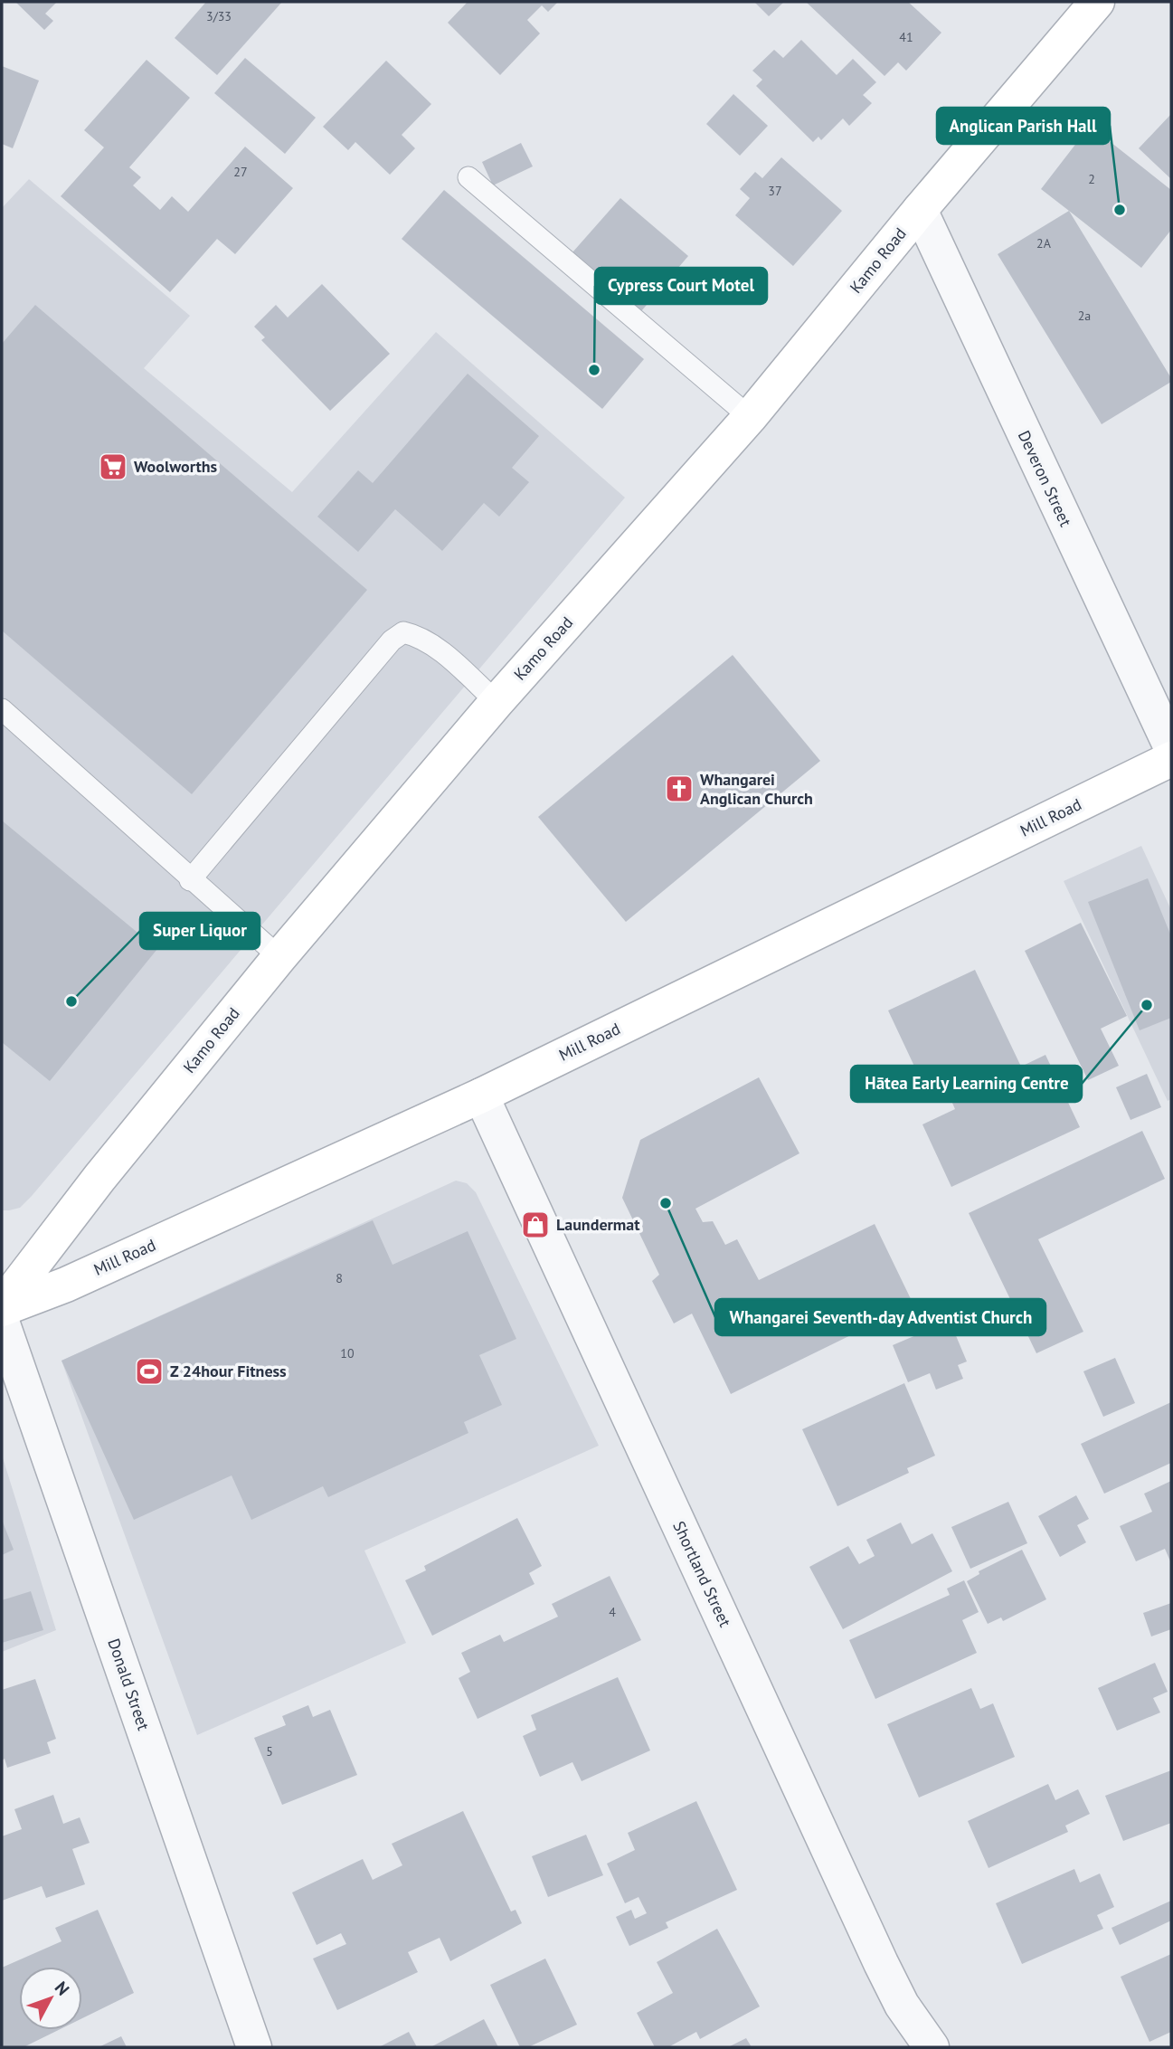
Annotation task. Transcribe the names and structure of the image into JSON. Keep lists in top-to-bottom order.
{
  "streets": {
    "main road": ["Kamo Road", "Mill Road"],
    "street": ["Deveron Street", "Shortland Street", "Donald Street"]
  },
  "crossings": [
    ["Kamo Road", "Deveron Street"],
    ["Kamo Road", "Mill Road"],
    ["Mill Road", "Shortland Street"]
  ],
  "places": {
    "other": [
      "Anglican Parish Hall",
      "Cypress Court Motel",
      "Super Liquor",
      "Hātea Early Learning Centre",
      "Whangarei Seventh-day Adventist Church"
    ],
    "supermarket": ["Woolworths"],
    "church": ["Whangarei Anglican Church"],
    "shop": ["Laundermat"],
    "sports": ["Z 24hour Fitness"]
  },
  "house_numbers": [
    "3/33",
    "41",
    "27",
    "2",
    "37",
    "2A",
    "2a",
    "8",
    "10",
    "4",
    "5"
  ],
  "north": "top right"
}
